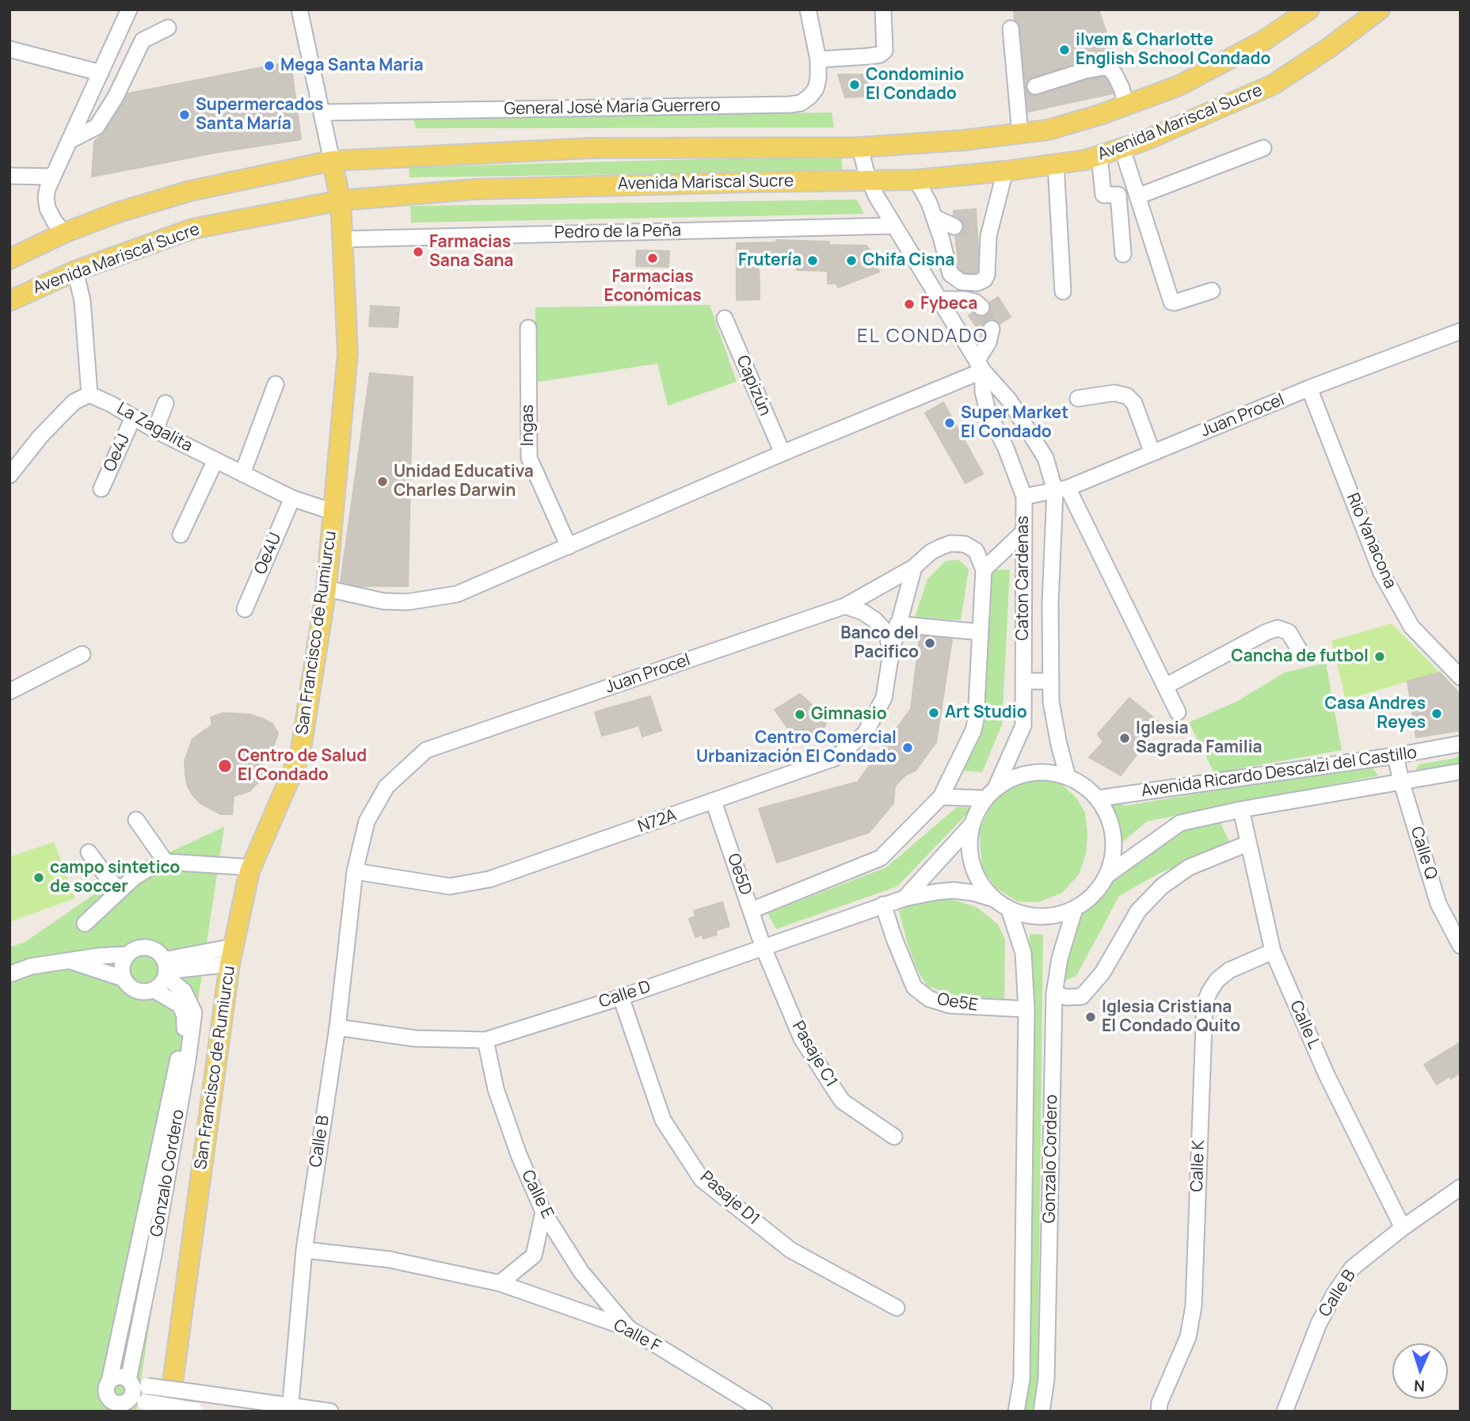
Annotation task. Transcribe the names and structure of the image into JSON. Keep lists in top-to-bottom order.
{
  "streets": {
    "main road": ["Avenida Mariscal Sucre", "San Francisco de Rumiurcu"],
    "street": [
      "General José María Guerrero",
      "Pedro de la Peña",
      "Capizún",
      "Juan Procel",
      "Ingas",
      "La Zagalita",
      "Oe4J",
      "Rio Yanacona",
      "Oe4U",
      "Caton Cardenas",
      "Avenida Ricardo Descalzi del Castillo",
      "N72A",
      "Calle Q",
      "Oe5D",
      "Calle D",
      "Oe5E",
      "Calle L",
      "Pasaje C1",
      "Calle B",
      "Gonzalo Cordero",
      "Calle K",
      "Calle E",
      "Pasaje D1",
      "Calle F"
    ]
  },
  "crossings": [
    ["General José María Guerrero", "San Francisco de Rumiurcu"],
    ["Avenida Mariscal Sucre", "Caton Cardenas"],
    ["Avenida Mariscal Sucre", "San Francisco de Rumiurcu"],
    ["Pedro de la Peña", "Caton Cardenas"],
    ["Pedro de la Peña", "San Francisco de Rumiurcu"],
    ["Juan Procel", "Rio Yanacona"],
    ["Juan Procel", "Caton Cardenas"],
    ["Juan Procel", "N72A"],
    ["Juan Procel", "Calle B"],
    ["La Zagalita", "Oe4J"],
    ["La Zagalita", "Oe4U"],
    ["La Zagalita", "San Francisco de Rumiurcu"],
    ["Caton Cardenas", "Avenida Ricardo Descalzi del Castillo"],
    ["Caton Cardenas", "Calle D"],
    ["Caton Cardenas", "Gonzalo Cordero"],
    ["Avenida Ricardo Descalzi del Castillo", "Calle Q"],
    ["Avenida Ricardo Descalzi del Castillo", "Calle D"],
    ["Avenida Ricardo Descalzi del Castillo", "Calle L"],
    ["Avenida Ricardo Descalzi del Castillo", "Gonzalo Cordero"],
    ["N72A", "Oe5D"],
    ["N72A", "Calle B"],
    ["Oe5D", "Calle D"],
    ["Oe5D", "Pasaje C1"],
    ["Calle D", "Oe5E"],
    ["Calle D", "Pasaje C1"],
    ["Calle D", "Calle B"],
    ["Calle D", "Gonzalo Cordero"],
    ["Calle D", "Calle E"],
    ["Calle D", "Pasaje D1"],
    ["Oe5E", "Gonzalo Cordero"],
    ["Calle L", "Calle B"],
    ["Calle L", "Calle K"],
    ["Calle B", "Calle F"],
    ["Calle E", "Calle F"]
  ],
  "districts": ["EL CONDADO"],
  "places": [
    "ilvem & Charlotte English School Condado",
    "Mega Santa Maria",
    "Condominio El Condado",
    "Supermercados Santa María",
    "Farmacias Sana Sana",
    "Farmacias Económicas",
    "Frutería",
    "Chifa Cisna",
    "Fybeca",
    "Super Market El Condado",
    "Unidad Educativa Charles Darwin",
    "Banco del Pacifico",
    "Cancha de futbol",
    "Art Studio",
    "Casa Andres Reyes",
    "Gimnasio",
    "Iglesia Sagrada Familia",
    "Centro Comercial Urbanización El Condado",
    "Centro de Salud El Condado",
    "campo sintetico de soccer",
    "Iglesia Cristiana El Condado Quito"
  ],
  "north": "bottom"
}
